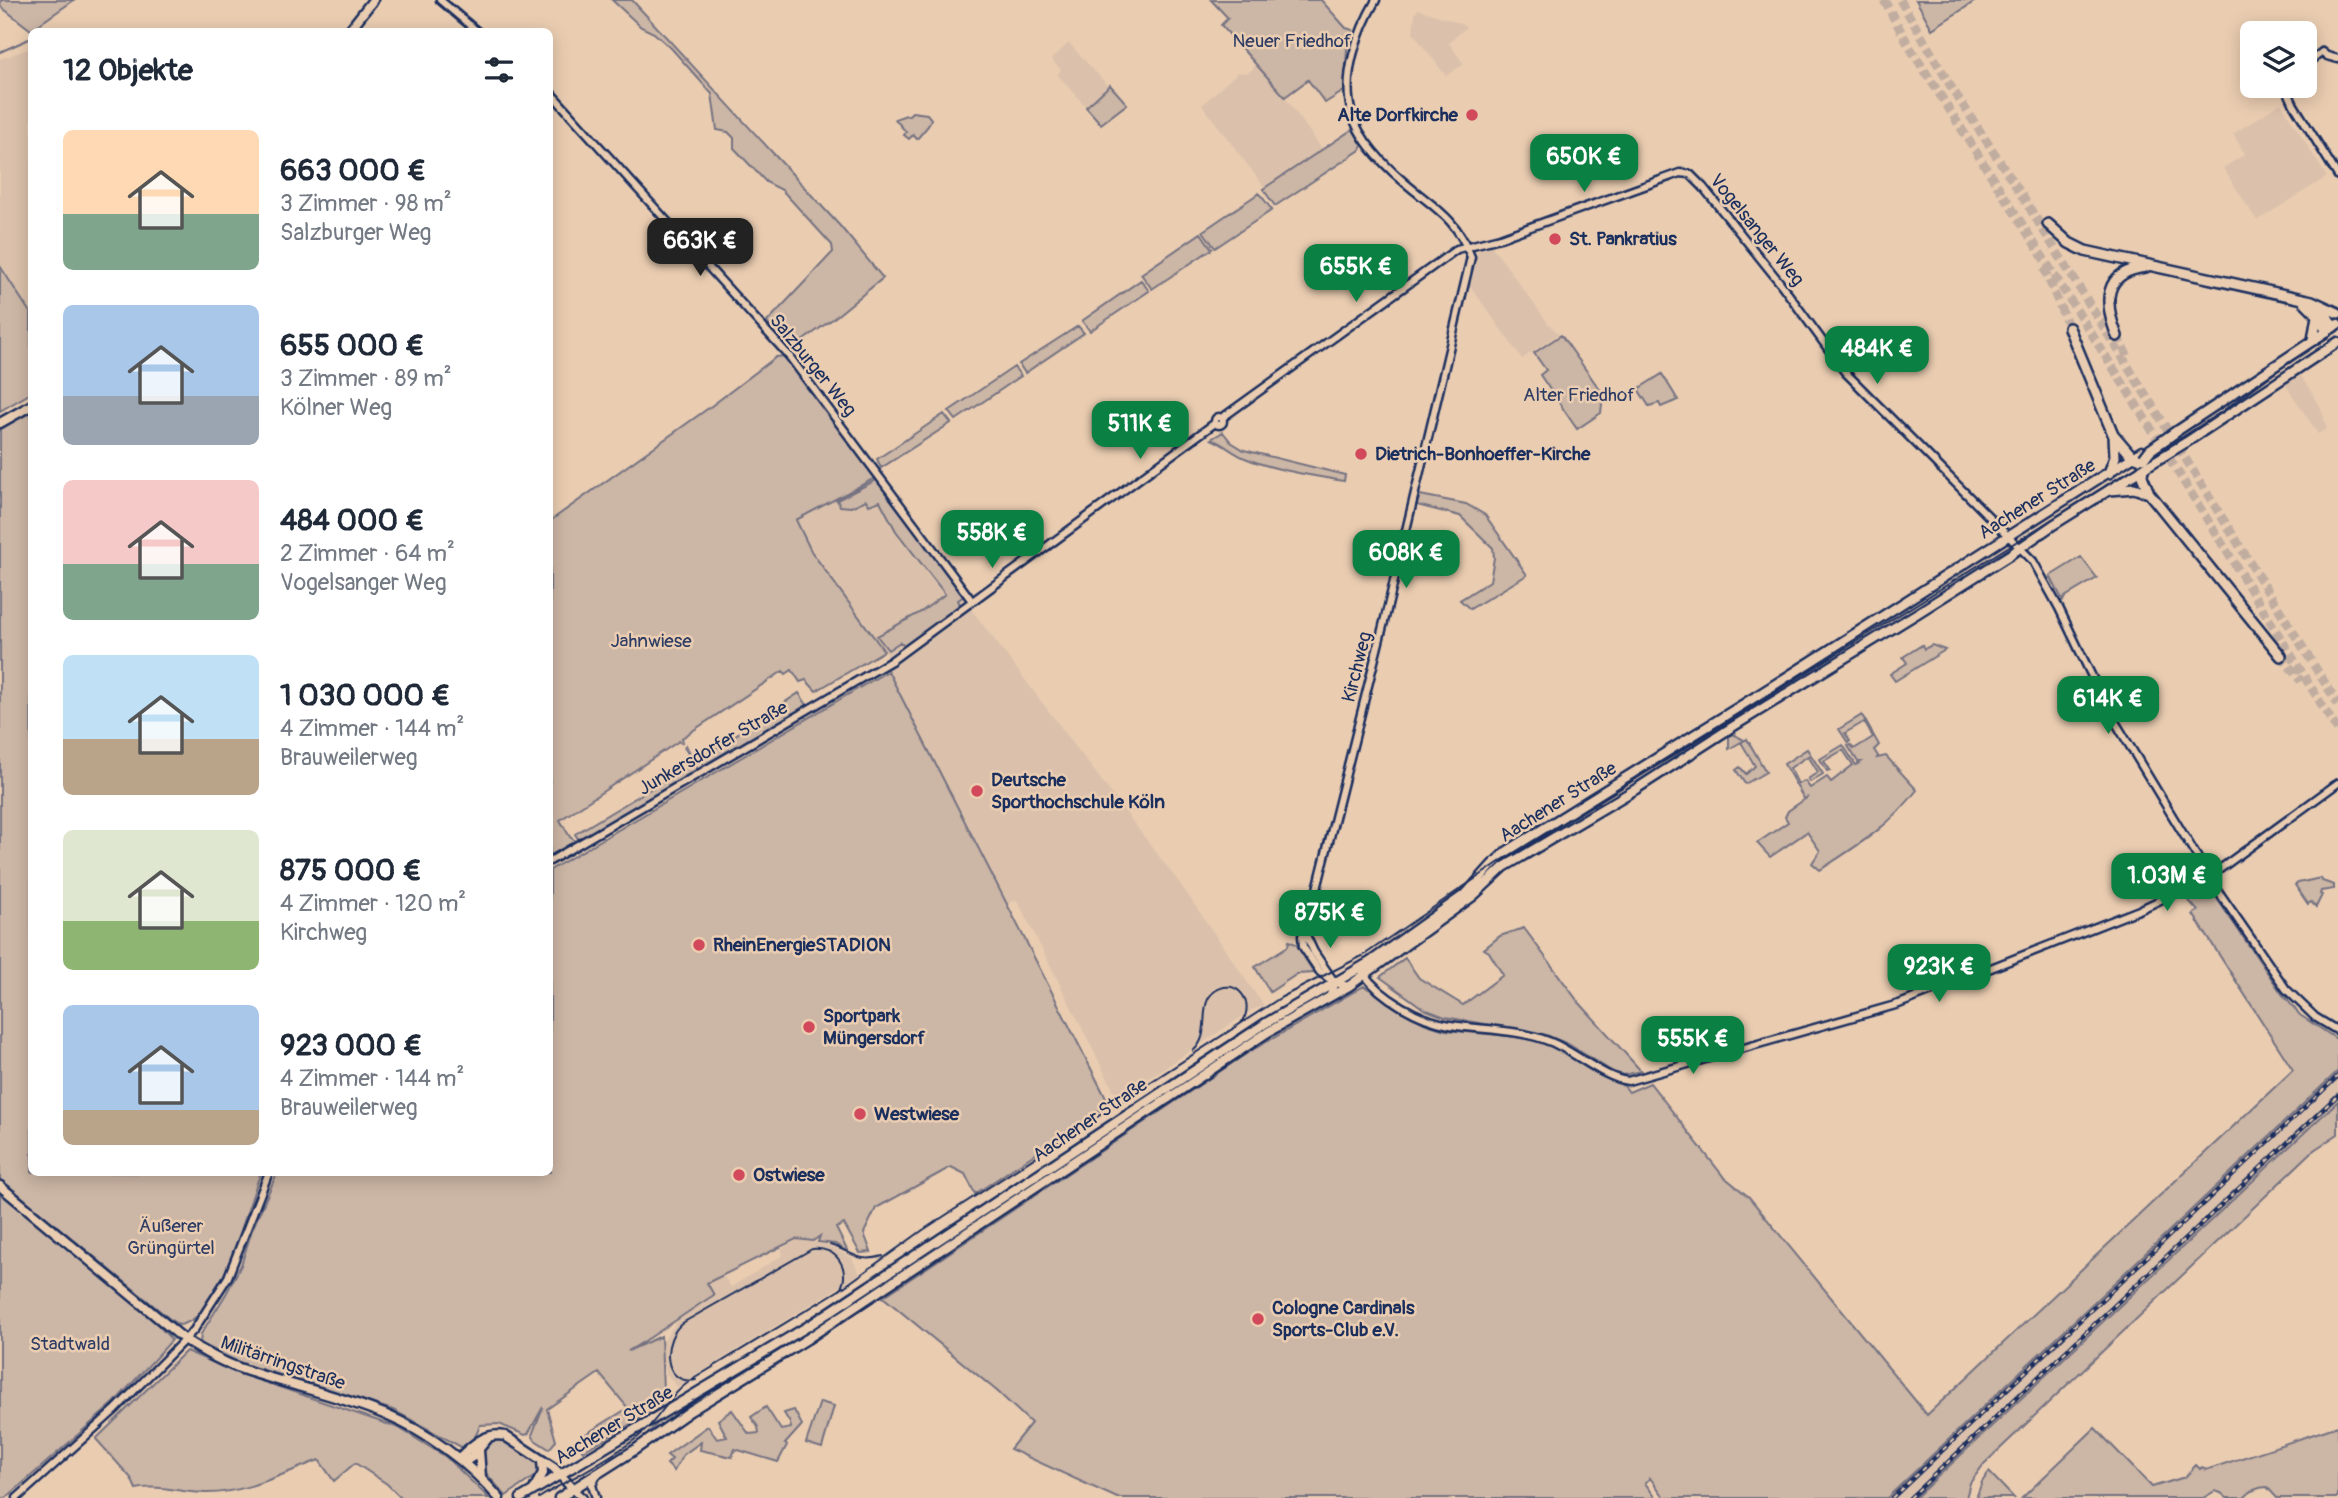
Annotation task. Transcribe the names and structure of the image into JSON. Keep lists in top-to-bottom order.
{
  "streets": {
    "main road": ["Aachener Straße", "Militärringstraße"],
    "street": [
      "Vogelsanger Weg",
      "Salzburger Weg",
      "Kirchweg",
      "Junkersdorfer Straße"
    ]
  },
  "crossings": [
    ["Vogelsanger Weg", "Aachener Straße"],
    ["Vogelsanger Weg", "Junkersdorfer Straße"],
    ["Salzburger Weg", "Junkersdorfer Straße"],
    ["Kirchweg", "Junkersdorfer Straße"]
  ],
  "parks": [
    "Neuer Friedhof",
    "Alter Friedhof",
    "Jahnwiese",
    "Äußerer Grüngürtel",
    "Stadtwald"
  ],
  "places": [
    "Alte Dorfkirche",
    "St. Pankratius",
    "Dietrich-Bonhoeffer-Kirche",
    "Deutsche Sporthochschule Köln",
    "RheinEnergieSTADION",
    "Sportpark Müngersdorf",
    "Westwiese",
    "Ostwiese",
    "Cologne Cardinals Sports-Club e.V."
  ],
  "page": {
    "heading": "12 Objekte",
    "list": [
      {
        "name": "663 000 €",
        "note": "3 Zimmer · 98 m² · Salzburger Weg"
      },
      {
        "name": "655 000 €",
        "note": "3 Zimmer · 89 m² · Kölner Weg"
      },
      {
        "name": "484 000 €",
        "note": "2 Zimmer · 64 m² · Vogelsanger Weg"
      },
      {
        "name": "1 030 000 €",
        "note": "4 Zimmer · 144 m² · Brauweilerweg"
      },
      {
        "name": "875 000 €",
        "note": "4 Zimmer · 120 m² · Kirchweg"
      },
      {
        "name": "923 000 €",
        "note": "4 Zimmer · 144 m² · Brauweilerweg"
      }
    ],
    "price": [
      "650K €",
      "663K €",
      "655K €",
      "484K €",
      "511K €",
      "558K €",
      "608K €",
      "614K €",
      "1.03M €",
      "875K €",
      "923K €",
      "555K €"
    ]
  }
}
